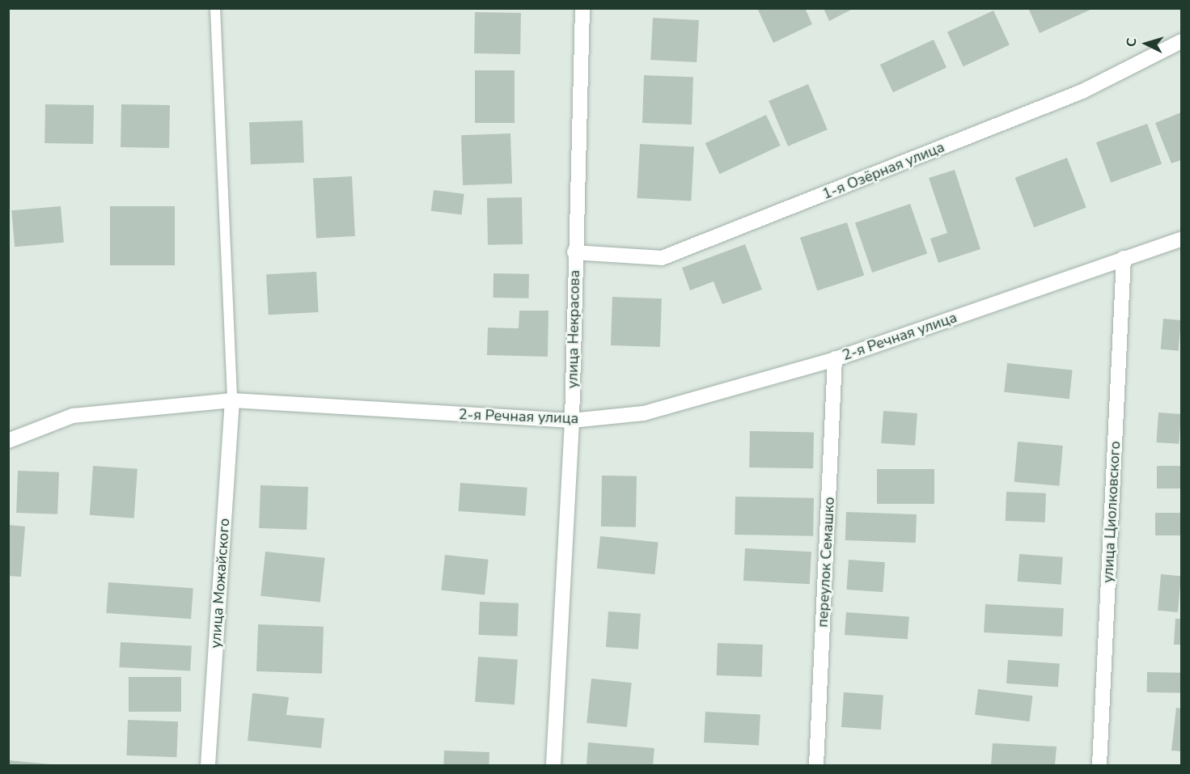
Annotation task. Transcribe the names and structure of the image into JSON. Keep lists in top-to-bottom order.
{
  "streets": {
    "street": [
      "1-я Озёрная улица",
      "улица Некрасова",
      "2-я Речная улица",
      "улица Циолковского",
      "переулок Семашко",
      "улица Можайского"
    ]
  },
  "crossings": [
    ["1-я Озёрная улица", "улица Некрасова"],
    ["улица Некрасова", "2-я Речная улица"],
    ["2-я Речная улица", "улица Циолковского"],
    ["2-я Речная улица", "переулок Семашко"],
    ["2-я Речная улица", "улица Можайского"]
  ],
  "north": "left"
}
